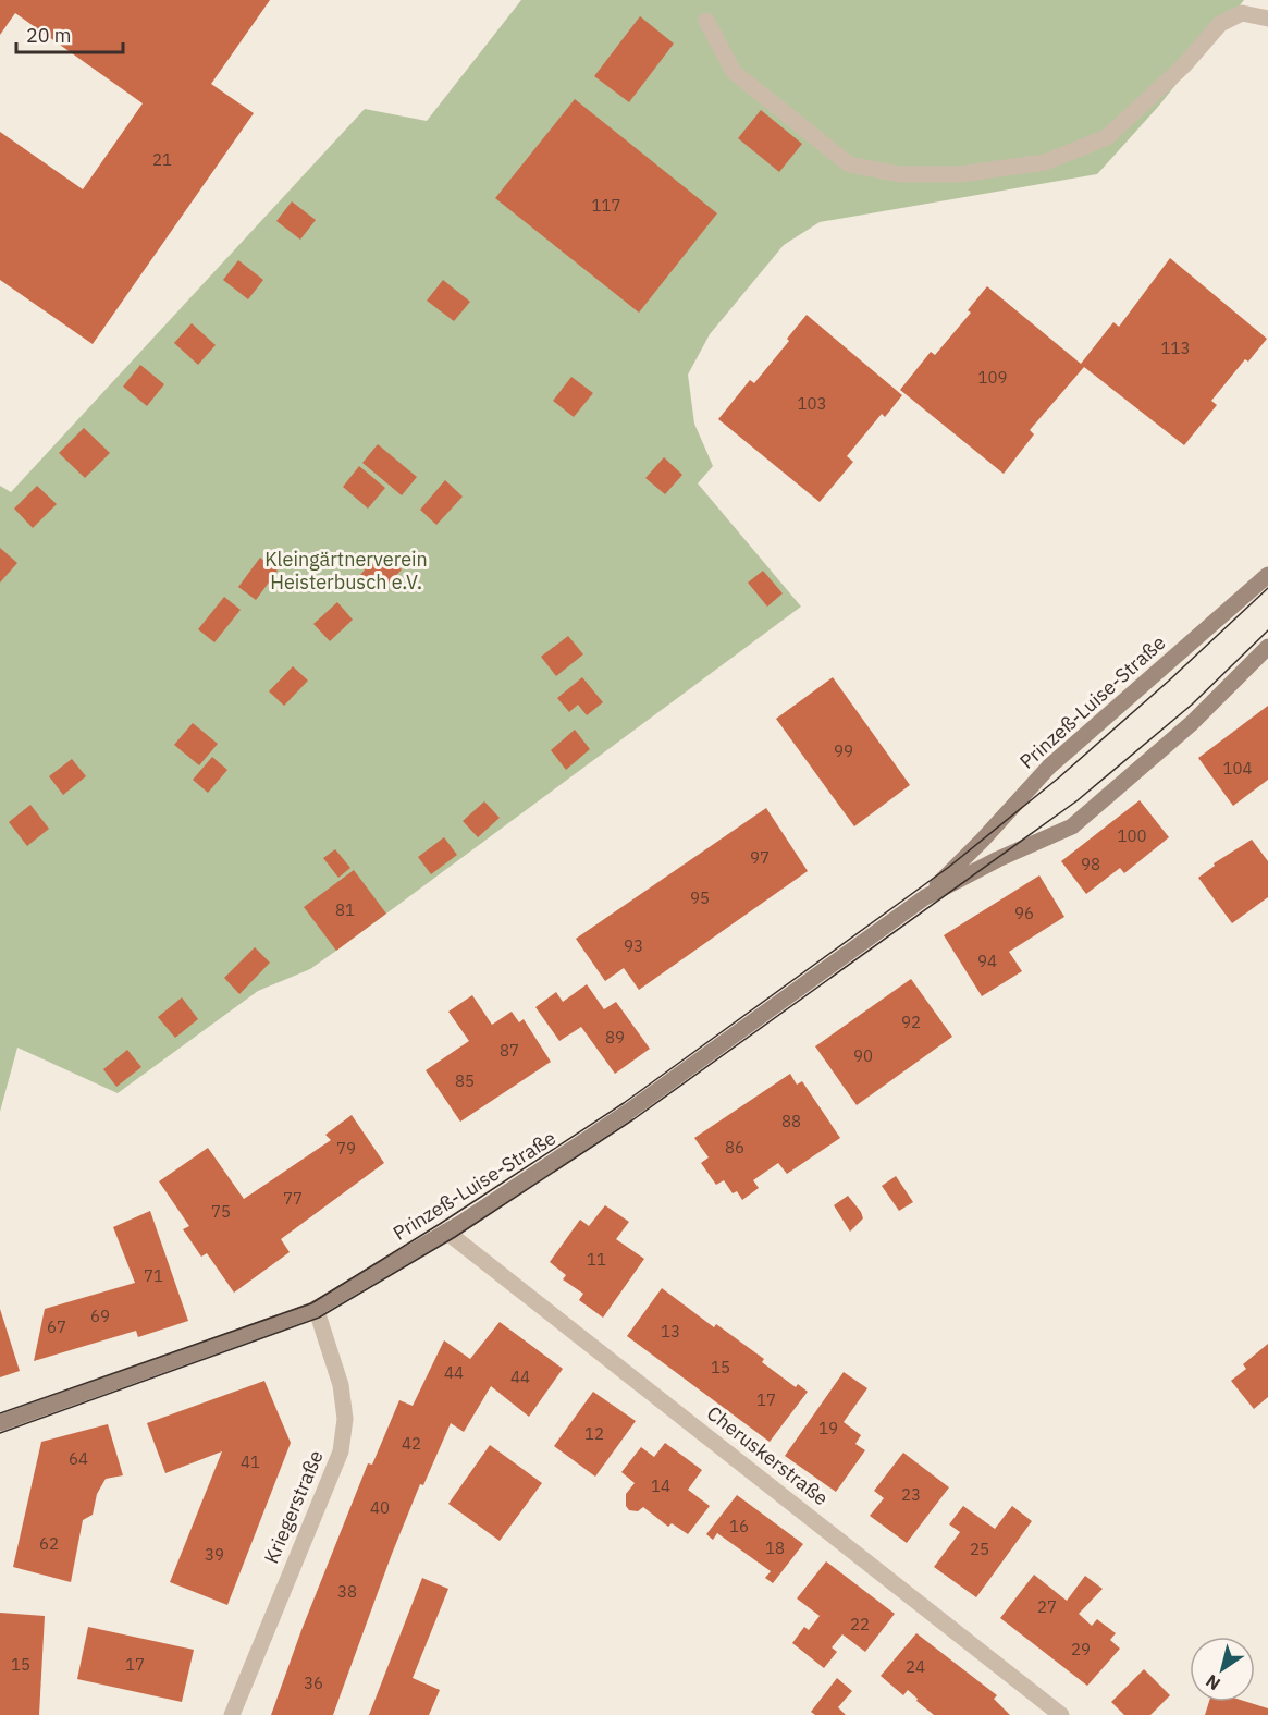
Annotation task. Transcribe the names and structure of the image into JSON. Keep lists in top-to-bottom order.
{
  "streets": {
    "main road": ["Prinzeß-Luise-Straße"],
    "street": ["Cheruskerstraße", "Kriegerstraße"]
  },
  "crossings": [
    ["Prinzeß-Luise-Straße", "Cheruskerstraße"],
    ["Prinzeß-Luise-Straße", "Kriegerstraße"]
  ],
  "parks": ["Kleingärtnerverein Heisterbusch e.V."],
  "house_numbers": [
    "21",
    "117",
    "113",
    "109",
    "103",
    "99",
    "104",
    "100",
    "97",
    "98",
    "95",
    "81",
    "96",
    "93",
    "94",
    "92",
    "89",
    "87",
    "90",
    "85",
    "88",
    "86",
    "79",
    "77",
    "75",
    "11",
    "71",
    "69",
    "67",
    "13",
    "15",
    "44",
    "44",
    "17",
    "19",
    "12",
    "42",
    "64",
    "41",
    "14",
    "23",
    "40",
    "16",
    "62",
    "18",
    "25",
    "39",
    "38",
    "27",
    "22",
    "29",
    "15",
    "17",
    "24",
    "36"
  ],
  "scale_bar": "20 m",
  "north": "bottom left"
}
